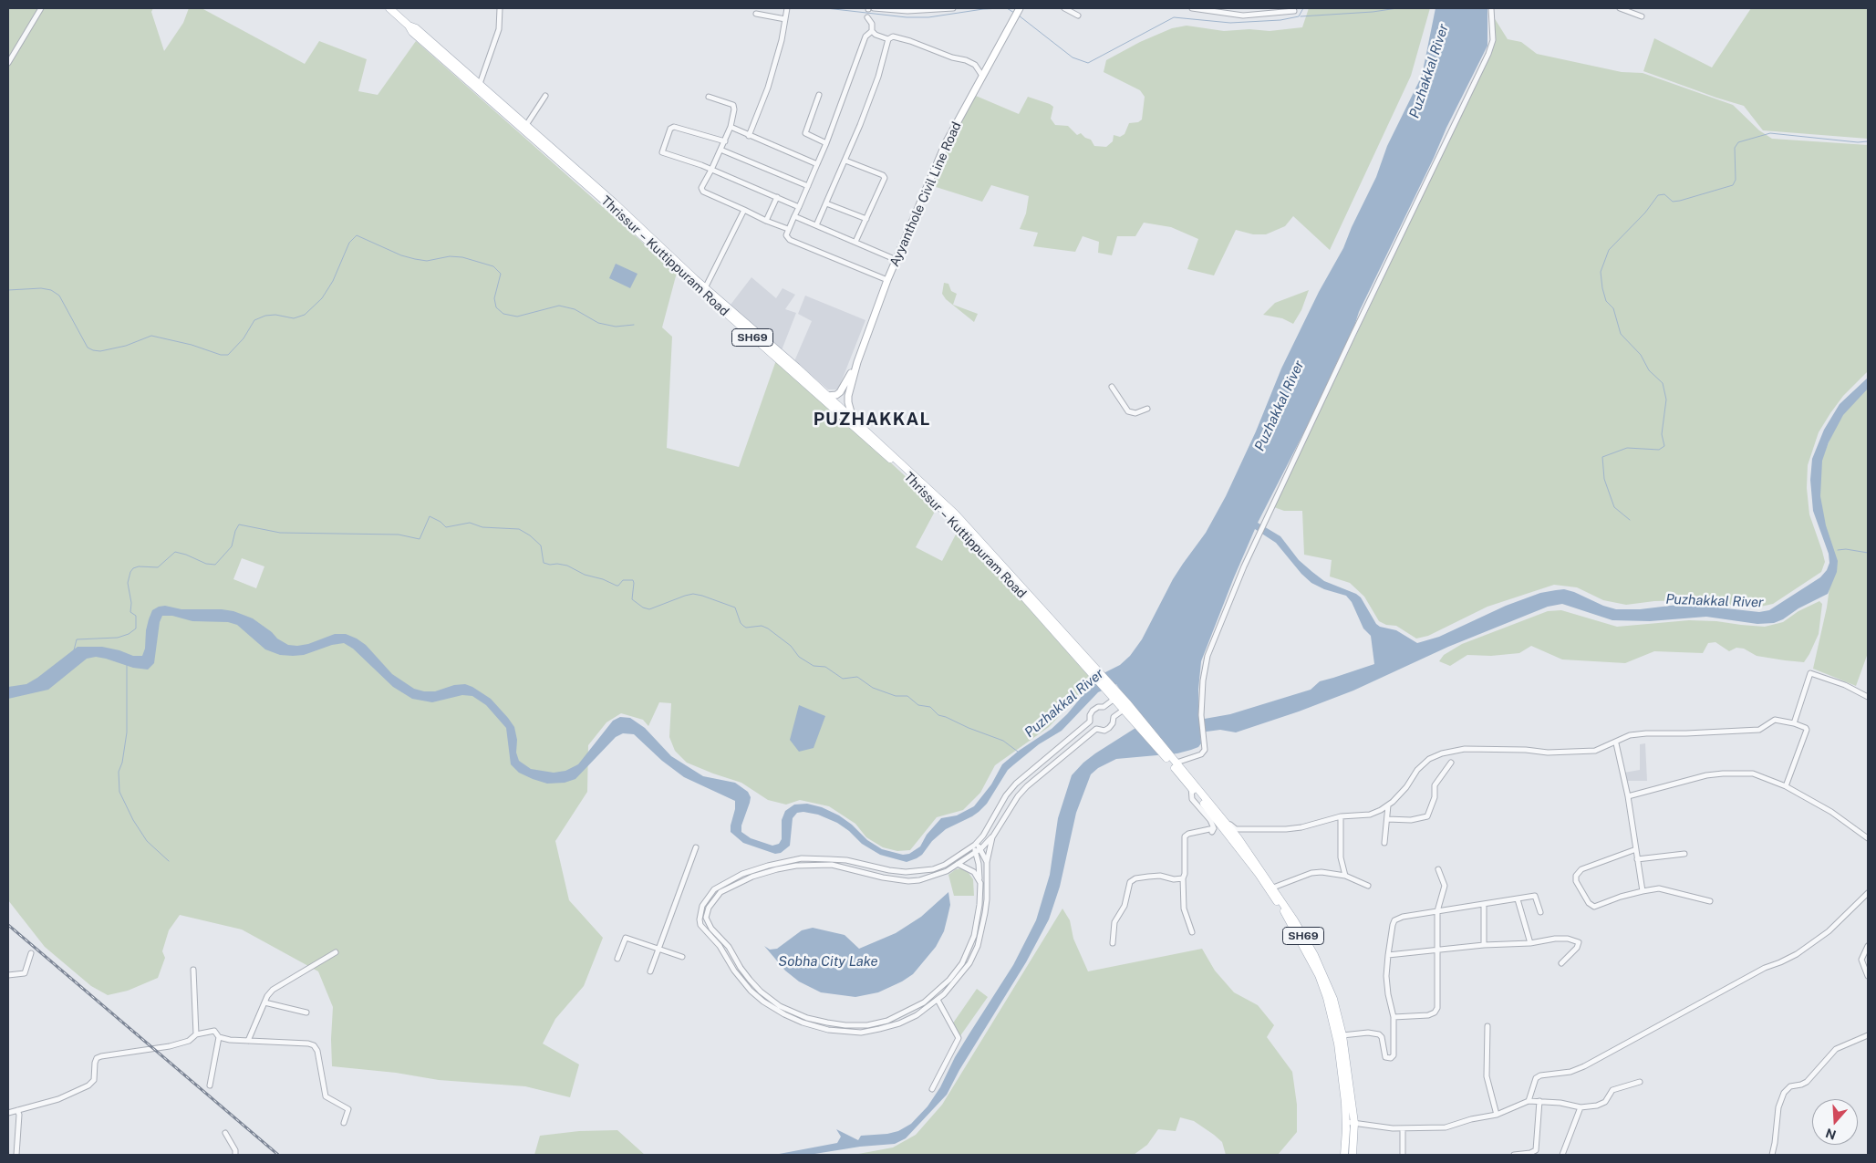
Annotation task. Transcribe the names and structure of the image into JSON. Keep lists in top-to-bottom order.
{
  "streets": {
    "main road": ["Ayyanthole Civil Line Road", "Thrissur – Kuttippuram Road", "SH69"]
  },
  "crossings": [
    ["Ayyanthole Civil Line Road", "Thrissur – Kuttippuram Road"]
  ],
  "districts": ["PUZHAKKAL"],
  "water": ["Puzhakkal River", "Sobha City Lake"],
  "north": "bottom"
}
